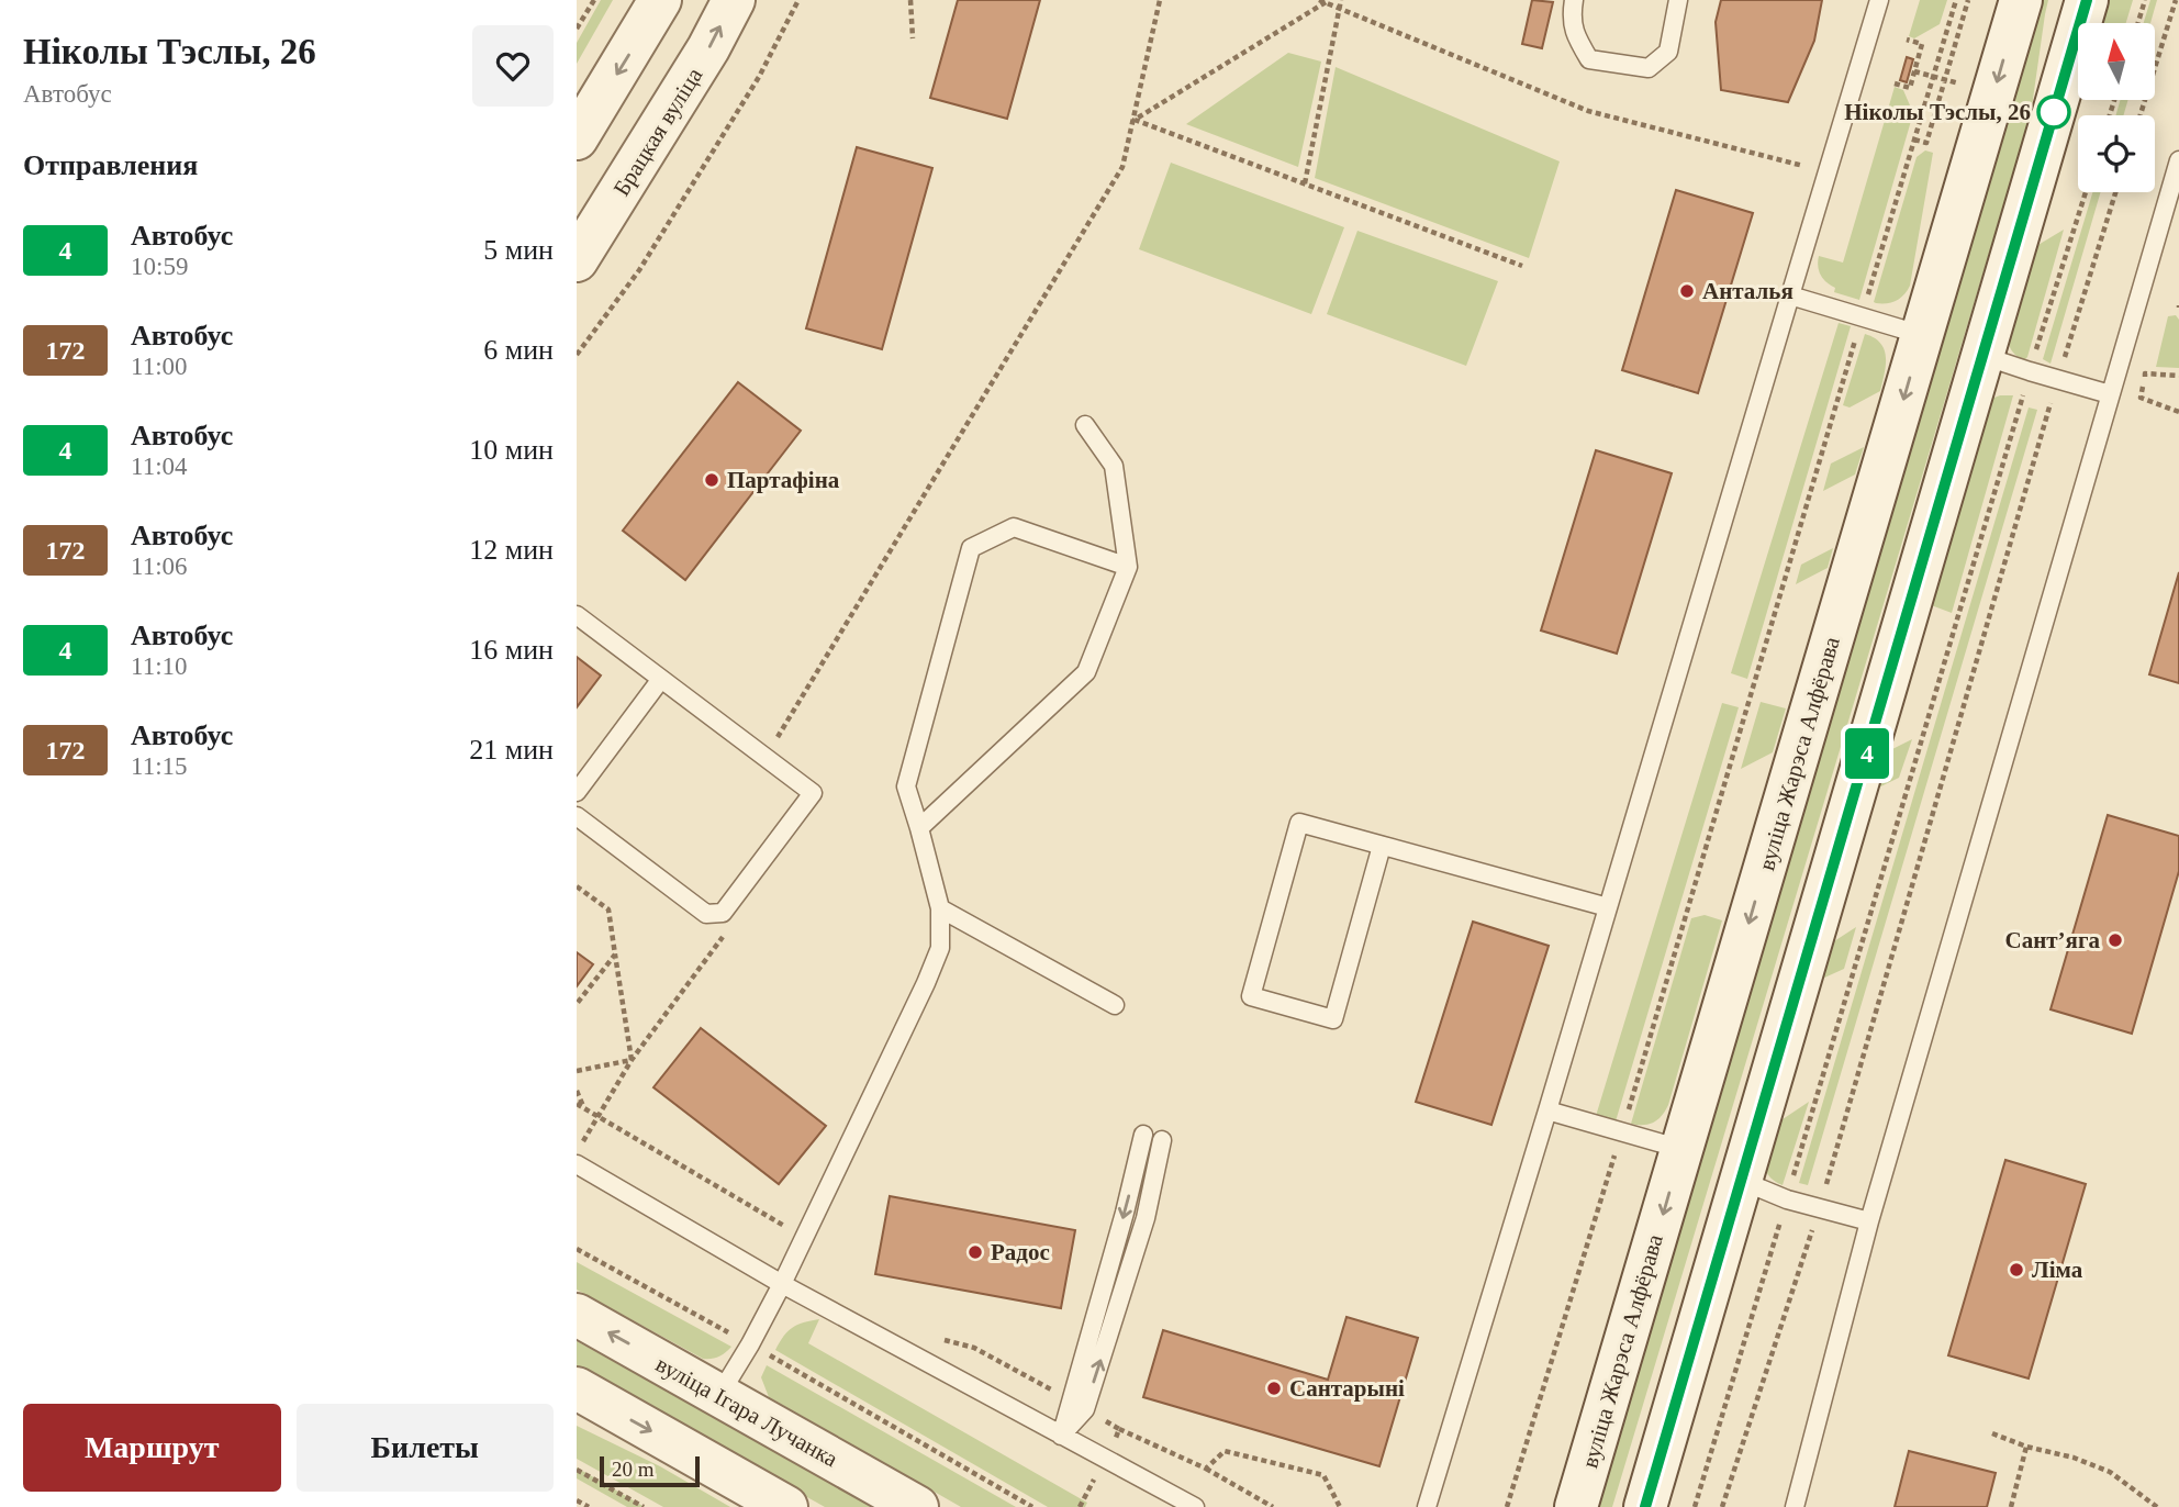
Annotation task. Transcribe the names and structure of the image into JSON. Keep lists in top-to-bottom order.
{
  "streets": {
    "main road": ["Брацкая вуліца", "вуліца Жарэса Алфёрава", "вуліца Ігара Лучанка"]
  },
  "places": [
    "Ніколы Тэслы, 26",
    "Анталья",
    "Партафіна",
    "Сантʼяга",
    "Радос",
    "Ліма",
    "Сантарыні"
  ],
  "lines": ["bus line 4"],
  "scale_bar": "20 m",
  "north": "top",
  "page": {
    "heading": [
      ["Ніколы Тэслы, 26", "Автобус"],
      "Отправления"
    ],
    "on_map": "4",
    "list": [
      {
        "mark": "4",
        "name": "Автобус",
        "note": "10:59",
        "value": "5 мин"
      },
      {
        "mark": "172",
        "name": "Автобус",
        "note": "11:00",
        "value": "6 мин"
      },
      {
        "mark": "4",
        "name": "Автобус",
        "note": "11:04",
        "value": "10 мин"
      },
      {
        "mark": "172",
        "name": "Автобус",
        "note": "11:06",
        "value": "12 мин"
      },
      {
        "mark": "4",
        "name": "Автобус",
        "note": "11:10",
        "value": "16 мин"
      },
      {
        "mark": "172",
        "name": "Автобус",
        "note": "11:15",
        "value": "21 мин"
      }
    ],
    "buttons": ["Маршрут", "Билеты"],
    "scale": "20 m"
  }
}
